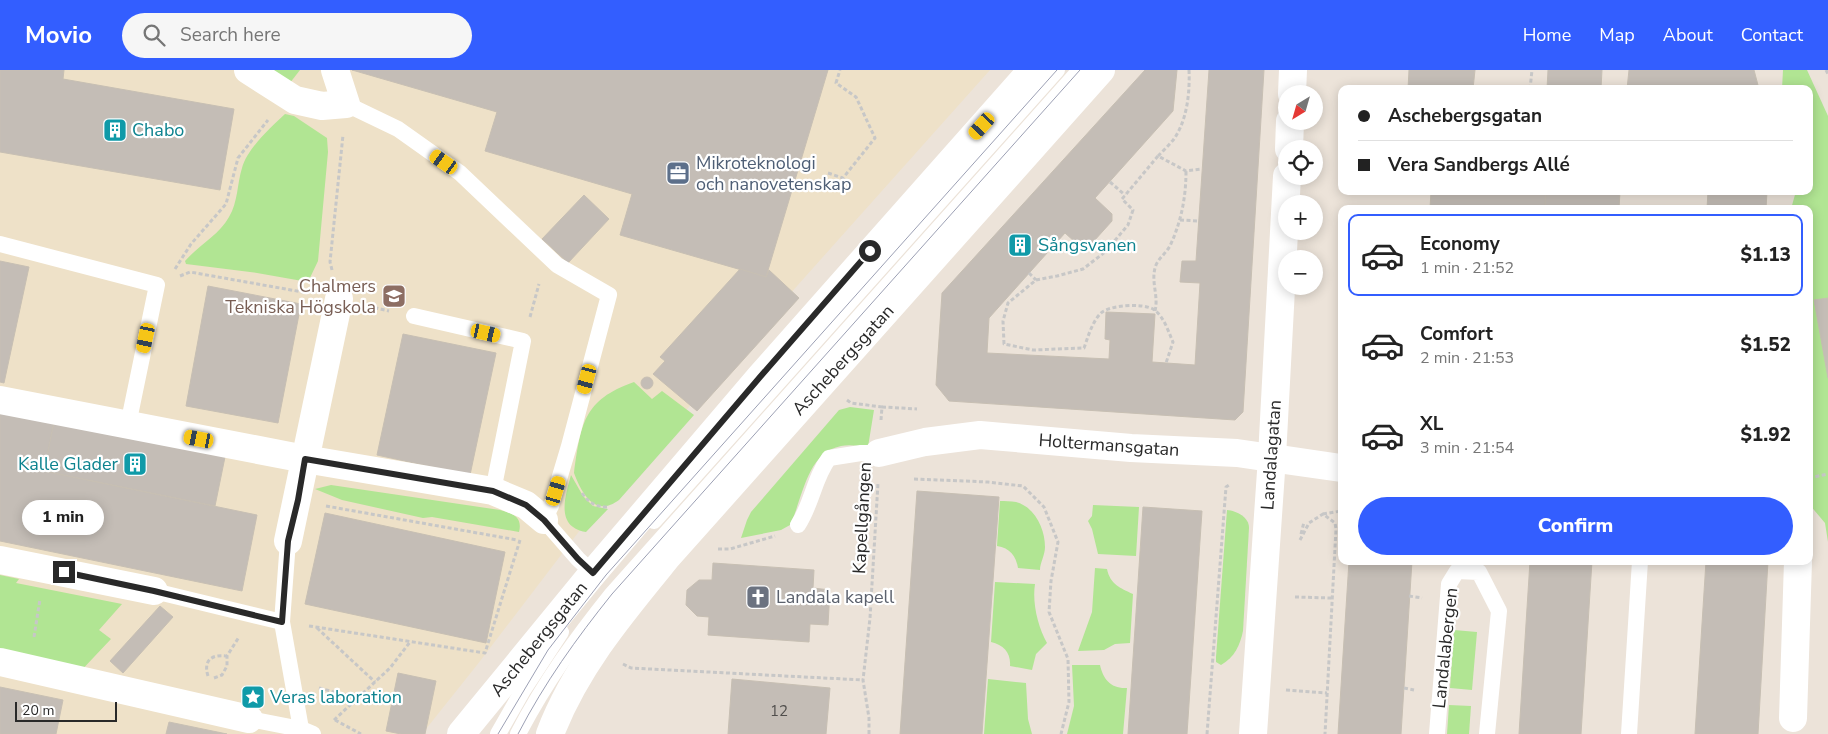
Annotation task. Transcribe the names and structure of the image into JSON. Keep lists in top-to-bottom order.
{
  "streets": {
    "street": ["Aschebergsgatan", "Holtermansgatan", "Landalagatan"],
    "lane": ["Landalabergen"],
    "path": ["Kapellgången"]
  },
  "crossings": [
    ["Holtermansgatan", "Landalagatan"],
    ["Holtermansgatan", "Kapellgången"]
  ],
  "places": {
    "building": ["Chabo", "Sångsvanen", "Kalle Glader"],
    "office": ["Mikroteknologi och nanovetenskap"],
    "school or university": ["Chalmers Tekniska Högskola"],
    "church": ["Landala kapell"],
    "place": ["Veras laboration"]
  },
  "house_numbers": ["12"],
  "scale_bar": "20 m",
  "north": "bottom left",
  "page": {
    "header": "Movio",
    "search": "Search here",
    "nav": [
      "Home",
      "Map",
      "About",
      "Contact"
    ],
    "map_buttons": ["+", "−"],
    "banner": ["Aschebergsgatan", "Vera Sandbergs Allé"],
    "list": [
      {
        "name": "Economy",
        "note": "1 min · 21:52",
        "value": "$1.13"
      },
      {
        "name": "Comfort",
        "note": "2 min · 21:53",
        "value": "$1.52"
      },
      {
        "name": "XL",
        "note": "3 min · 21:54",
        "value": "$1.92"
      }
    ],
    "buttons": "Confirm",
    "bubble": "1 min",
    "scale": "20 m"
  }
}
